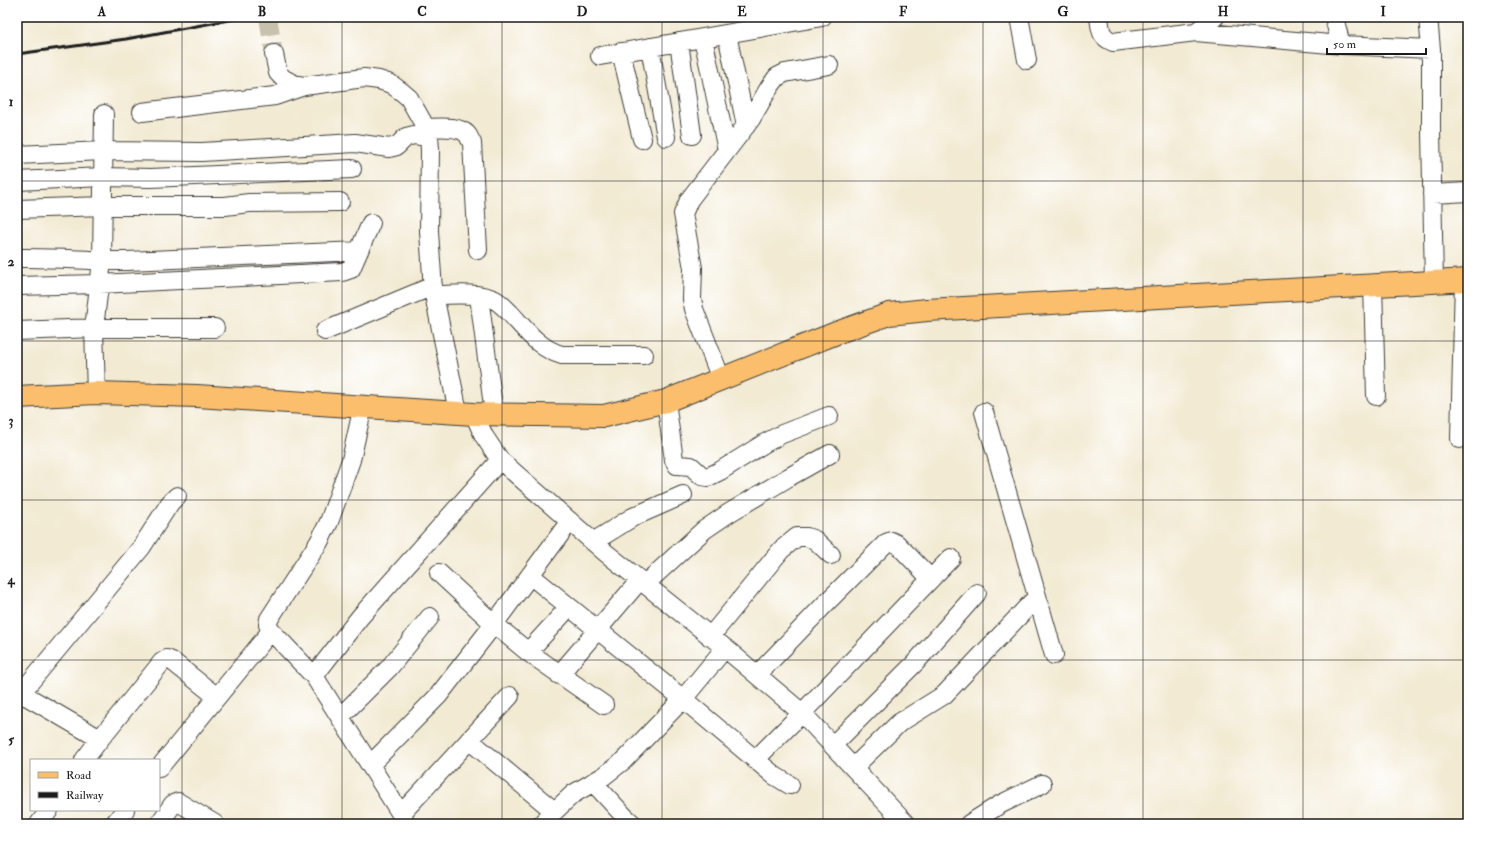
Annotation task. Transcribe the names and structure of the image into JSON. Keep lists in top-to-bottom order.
{
  "legend": ["Road", "Railway"],
  "scale_bar": "50 m",
  "grid": {
    "columns": [
      "A",
      "B",
      "C",
      "D",
      "E",
      "F",
      "G",
      "H",
      "I"
    ],
    "rows": [
      "1",
      "2",
      "3",
      "4",
      "5"
    ]
  }
}
